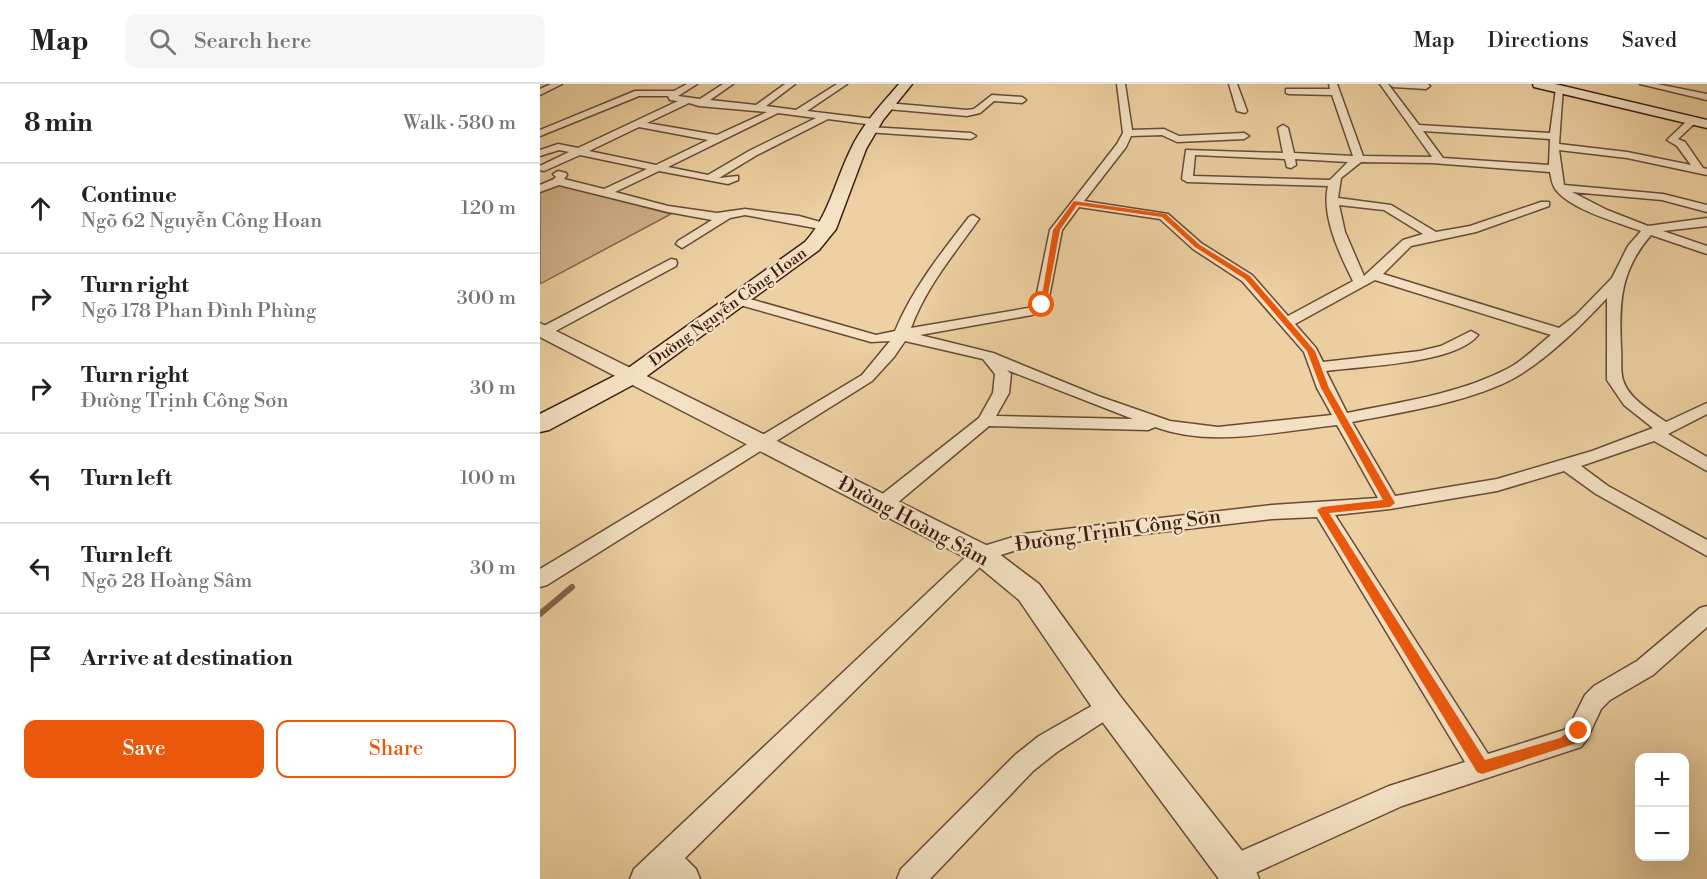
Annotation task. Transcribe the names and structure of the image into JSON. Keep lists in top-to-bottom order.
{
  "streets": {
    "main road": ["Đường Nguyễn Công Hoan"],
    "street": ["Đường Hoàng Sâm", "Đường Trịnh Công Sơn"]
  },
  "crossings": [
    ["Đường Nguyễn Công Hoan", "Đường Hoàng Sâm"],
    ["Đường Hoàng Sâm", "Đường Trịnh Công Sơn"]
  ],
  "page": {
    "header": "Map",
    "search": "Search here",
    "nav": ["Map", "Directions", "Saved"],
    "heading": ["8 min", "Walk · 580 m"],
    "list": [
      ["Continue", "Ngõ 62 Nguyễn Công Hoan", "120 m"],
      ["Turn right", "Ngõ 178 Phan Đình Phùng", "300 m"],
      ["Turn right", "Đường Trịnh Công Sơn", "30 m"],
      ["Turn left", "100 m"],
      ["Turn left", "Ngõ 28 Hoàng Sâm", "30 m"],
      "Arrive at destination"
    ],
    "buttons": ["Save", "Share"],
    "map_buttons": ["+", "−"]
  }
}
